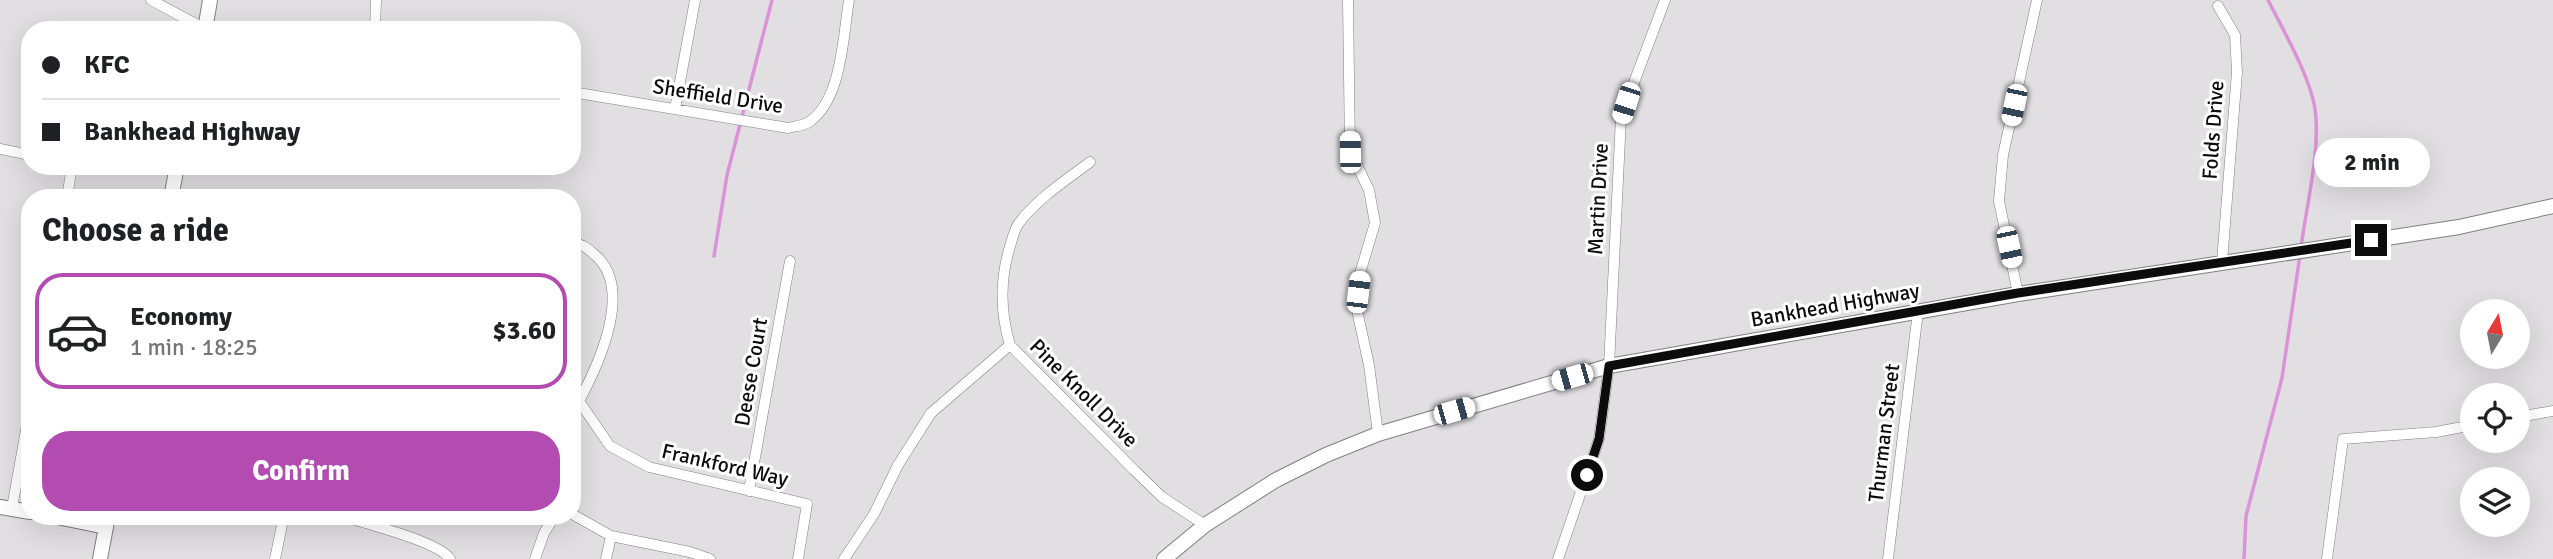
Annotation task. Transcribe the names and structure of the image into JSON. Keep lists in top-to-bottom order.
{
  "streets": {
    "main road": ["Bankhead Highway"],
    "street": [
      "Sheffield Drive",
      "Folds Drive",
      "Martin Drive",
      "Deese Court",
      "Pine Knoll Drive",
      "Thurman Street",
      "Frankford Way"
    ]
  },
  "crossings": [
    ["Folds Drive", "Bankhead Highway"],
    ["Martin Drive", "Bankhead Highway"],
    ["Bankhead Highway", "Pine Knoll Drive"],
    ["Bankhead Highway", "Thurman Street"],
    ["Deese Court", "Frankford Way"]
  ],
  "north": "top",
  "page": {
    "banner": ["KFC", "Bankhead Highway"],
    "bubble": "2 min",
    "heading": "Choose a ride",
    "list": [
      {
        "name": "Economy",
        "note": "1 min · 18:25",
        "value": "$3.60"
      }
    ],
    "buttons": "Confirm"
  }
}
